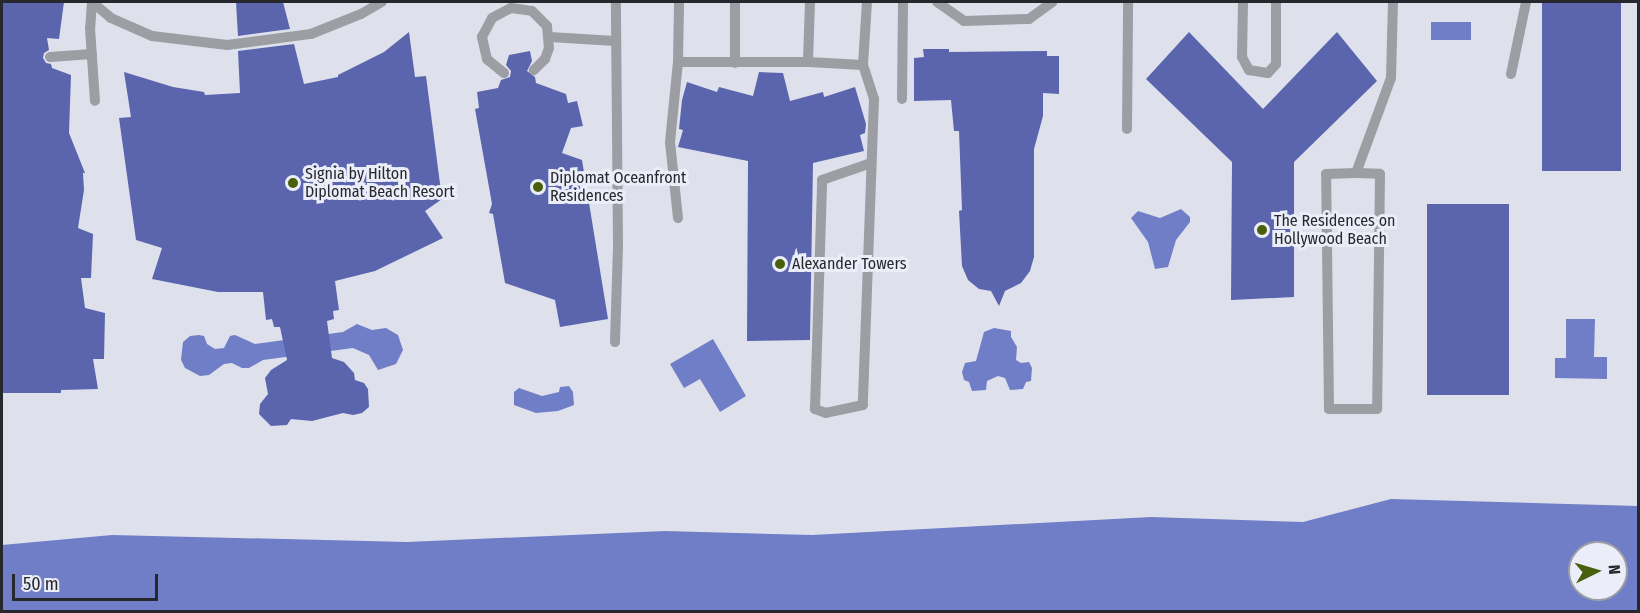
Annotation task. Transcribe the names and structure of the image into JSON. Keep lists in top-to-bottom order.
{
  "places": [
    "Signia by Hilton Diplomat Beach Resort",
    "Diplomat Oceanfront Residences",
    "The Residences on Hollywood Beach",
    "Alexander Towers"
  ],
  "scale_bar": "50 m",
  "north": "right"
}
